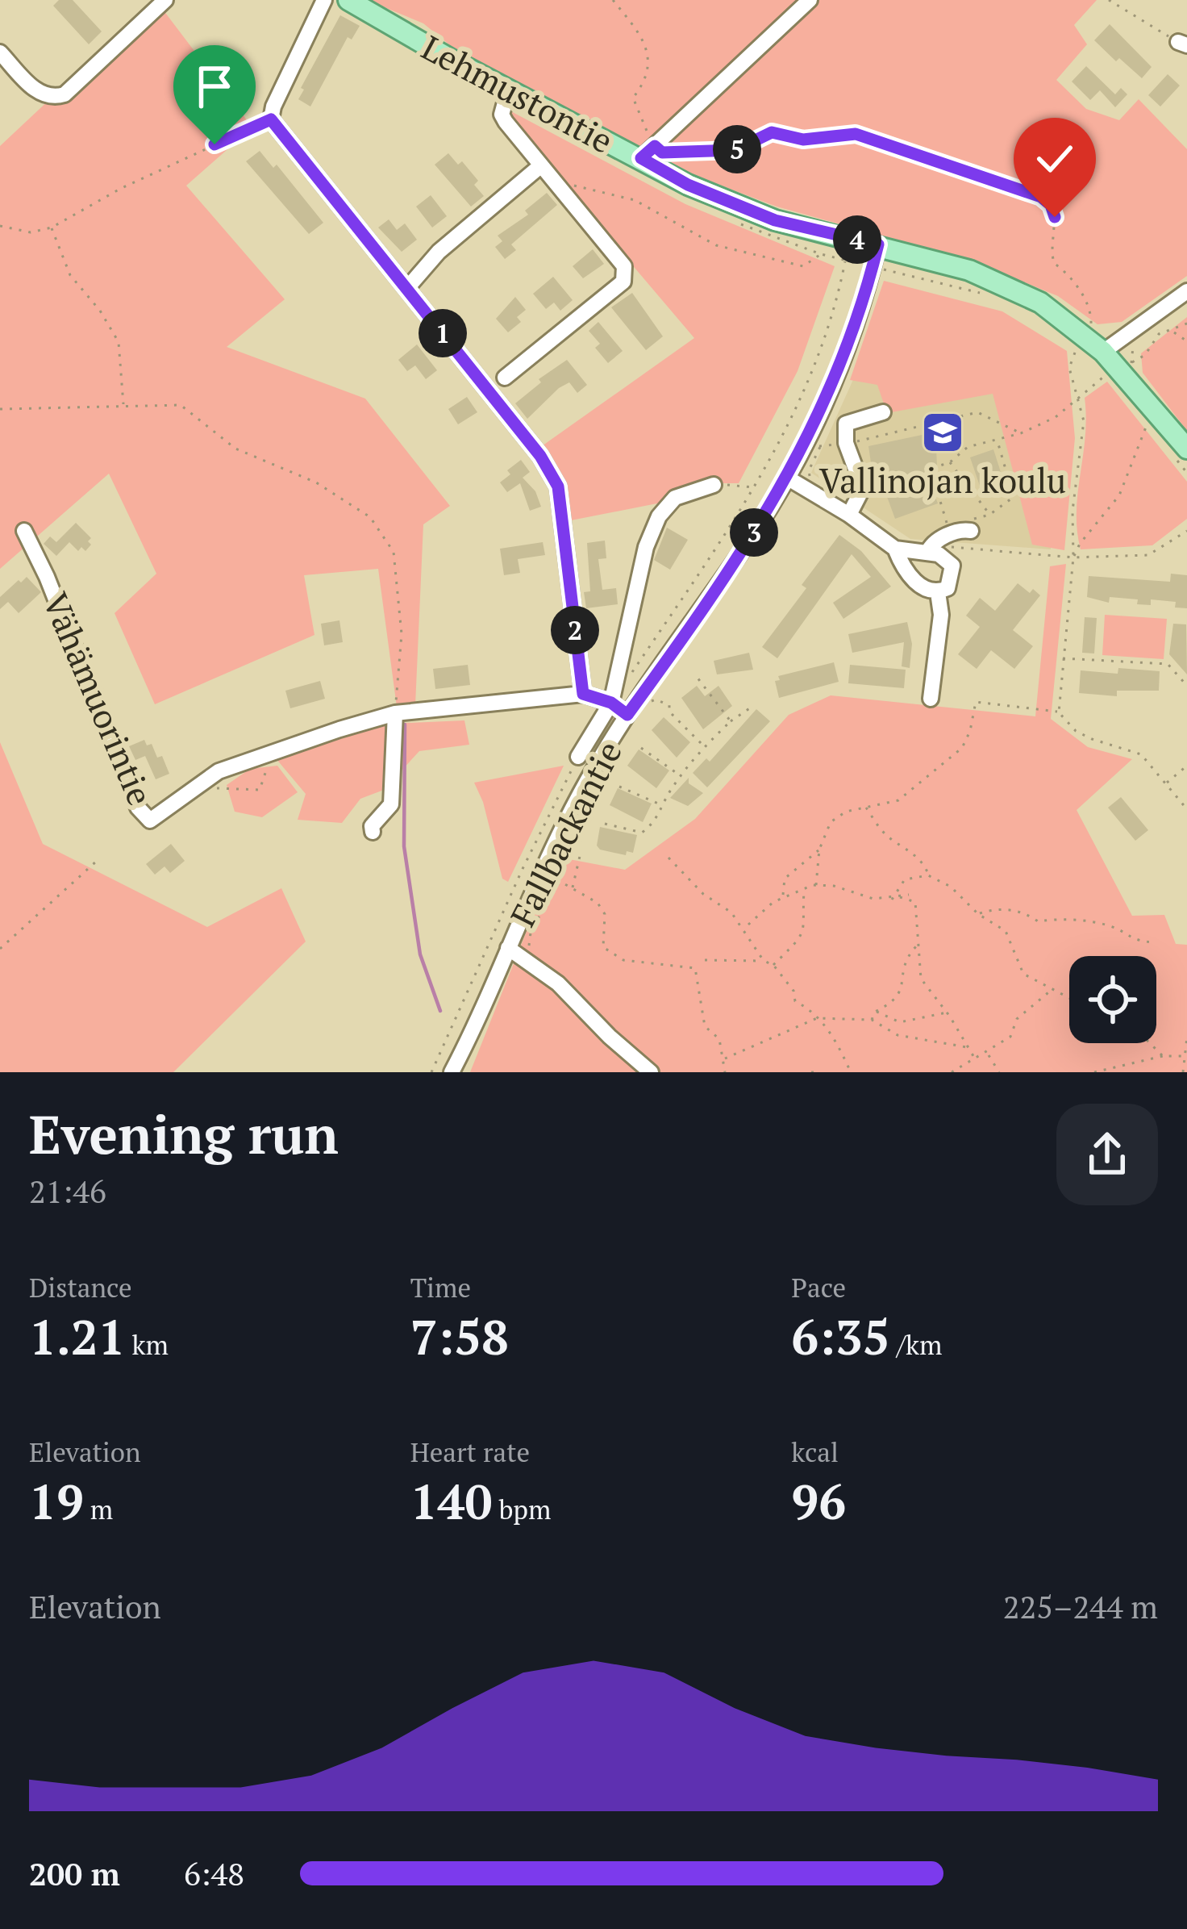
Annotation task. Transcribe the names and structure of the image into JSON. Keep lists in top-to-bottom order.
{
  "streets": {
    "main road": ["Lehmustontie"],
    "street": ["Vähämuorintie", "Fallbackantie"]
  },
  "crossings": [
    ["Lehmustontie", "Fallbackantie"]
  ],
  "places": {
    "school or university": ["Vallinojan koulu"]
  },
  "page": {
    "pins": [
      "5",
      "4",
      "1",
      "3",
      "2"
    ],
    "heading": ["Evening run", "21:46"],
    "stats": [
      ["Distance", "1.21 km"],
      ["Time", "7:58"],
      ["Pace", "6:35 /km"],
      ["Elevation", "19 m"],
      ["Heart rate", "140 bpm"],
      ["kcal", "96"]
    ],
    "chart": ["Elevation", "225–244 m"],
    "list": [
      {
        "name": "200 m",
        "note": "6:48"
      }
    ]
  }
}
